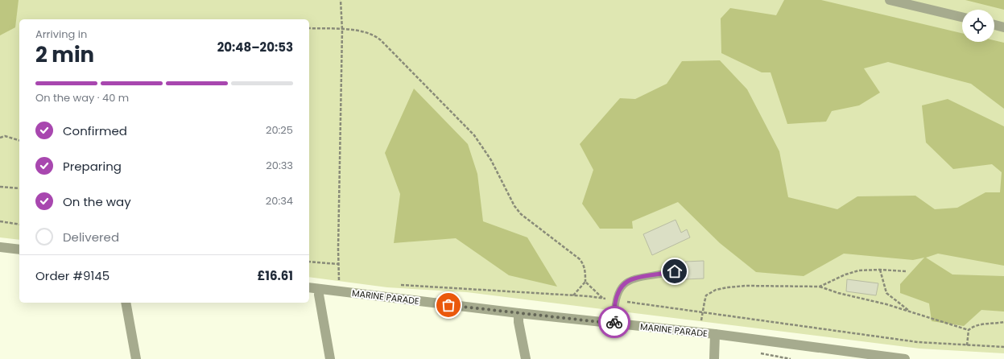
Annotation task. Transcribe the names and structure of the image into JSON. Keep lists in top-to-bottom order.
{
  "streets": {
    "street": ["MARINE PARADE"]
  },
  "page": {
    "heading": ["2 min", "Arriving in", "20:48–20:53"],
    "panel": ["Order #9145", "£16.61"],
    "bar": "On the way · 40 m",
    "list": [
      ["Confirmed", "20:25"],
      ["Preparing", "20:33"],
      ["On the way", "20:34"],
      "Delivered"
    ]
  }
}
